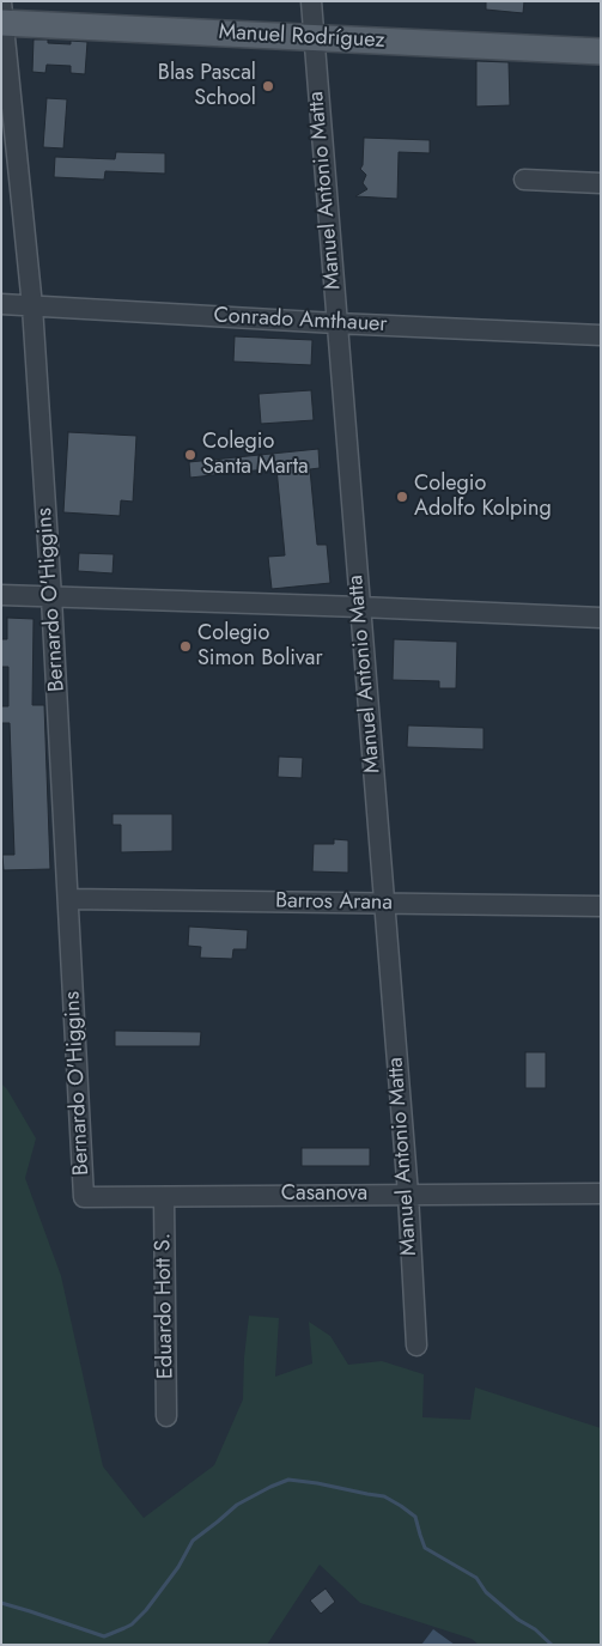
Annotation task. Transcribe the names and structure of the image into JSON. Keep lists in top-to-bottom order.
{
  "streets": {
    "main road": ["Manuel Rodríguez"],
    "street": [
      "Manuel Antonio Matta",
      "Conrado Amthauer",
      "Bernardo O'Higgins",
      "Barros Arana",
      "Casanova",
      "Eduardo Hott S."
    ]
  },
  "crossings": [
    ["Manuel Rodríguez", "Manuel Antonio Matta"],
    ["Manuel Rodríguez", "Bernardo O'Higgins"],
    ["Manuel Antonio Matta", "Conrado Amthauer"],
    ["Manuel Antonio Matta", "Barros Arana"],
    ["Manuel Antonio Matta", "Casanova"],
    ["Conrado Amthauer", "Bernardo O'Higgins"],
    ["Bernardo O'Higgins", "Barros Arana"],
    ["Bernardo O'Higgins", "Casanova"],
    ["Casanova", "Eduardo Hott S."]
  ],
  "places": [
    "Blas Pascal School",
    "Colegio Santa Marta",
    "Colegio Adolfo Kolping",
    "Colegio Simon Bolivar"
  ]
}
